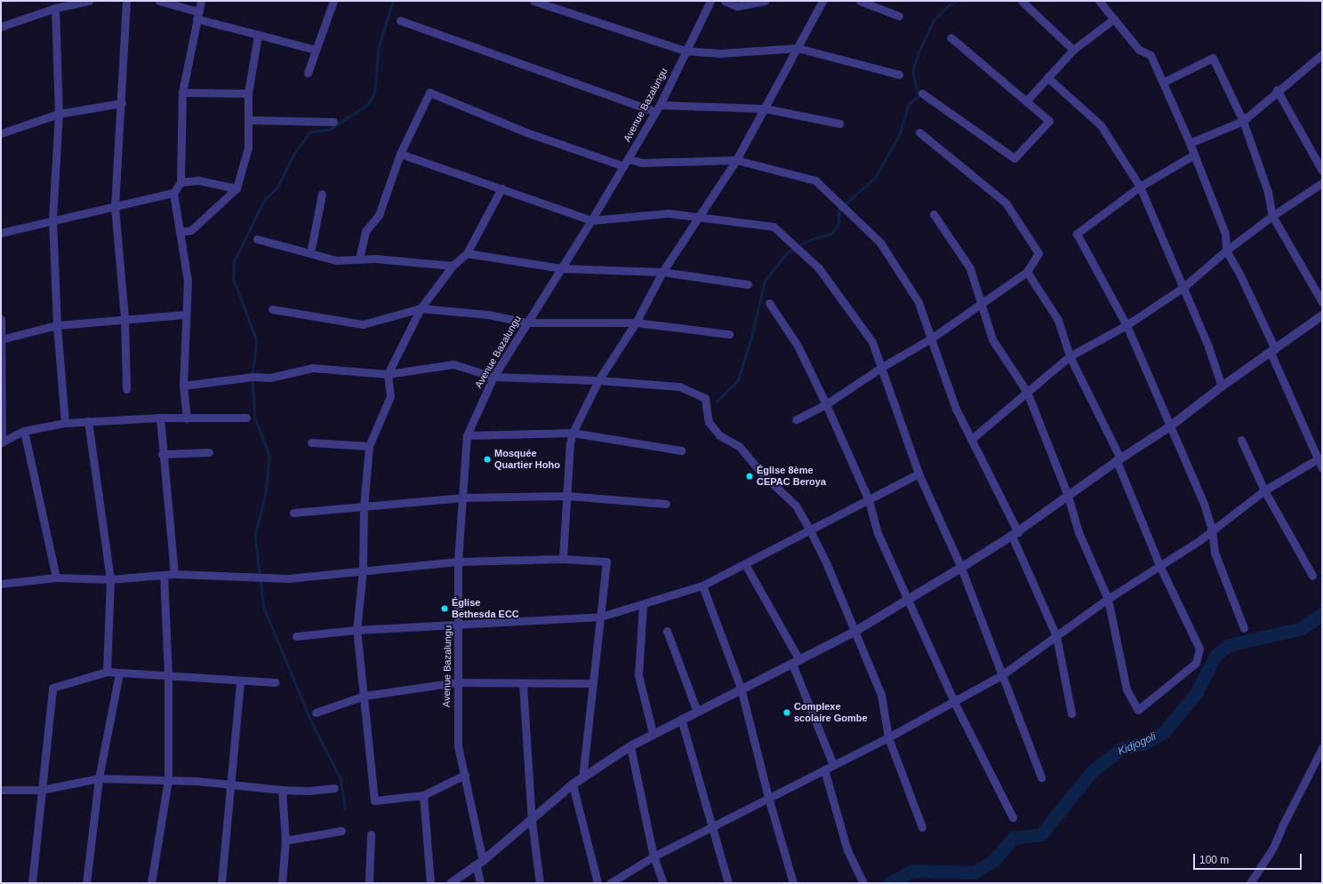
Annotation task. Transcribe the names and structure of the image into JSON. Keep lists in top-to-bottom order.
{
  "streets": {
    "street": ["Avenue Bazalungu"]
  },
  "water": ["Kidjogoli"],
  "places": [
    "Mosquée Quartier Hoho",
    "Église 8ème CEPAC Beroya",
    "Église Bethesda ECC",
    "Complexe scolaire Gombe"
  ],
  "scale_bar": "100 m"
}
